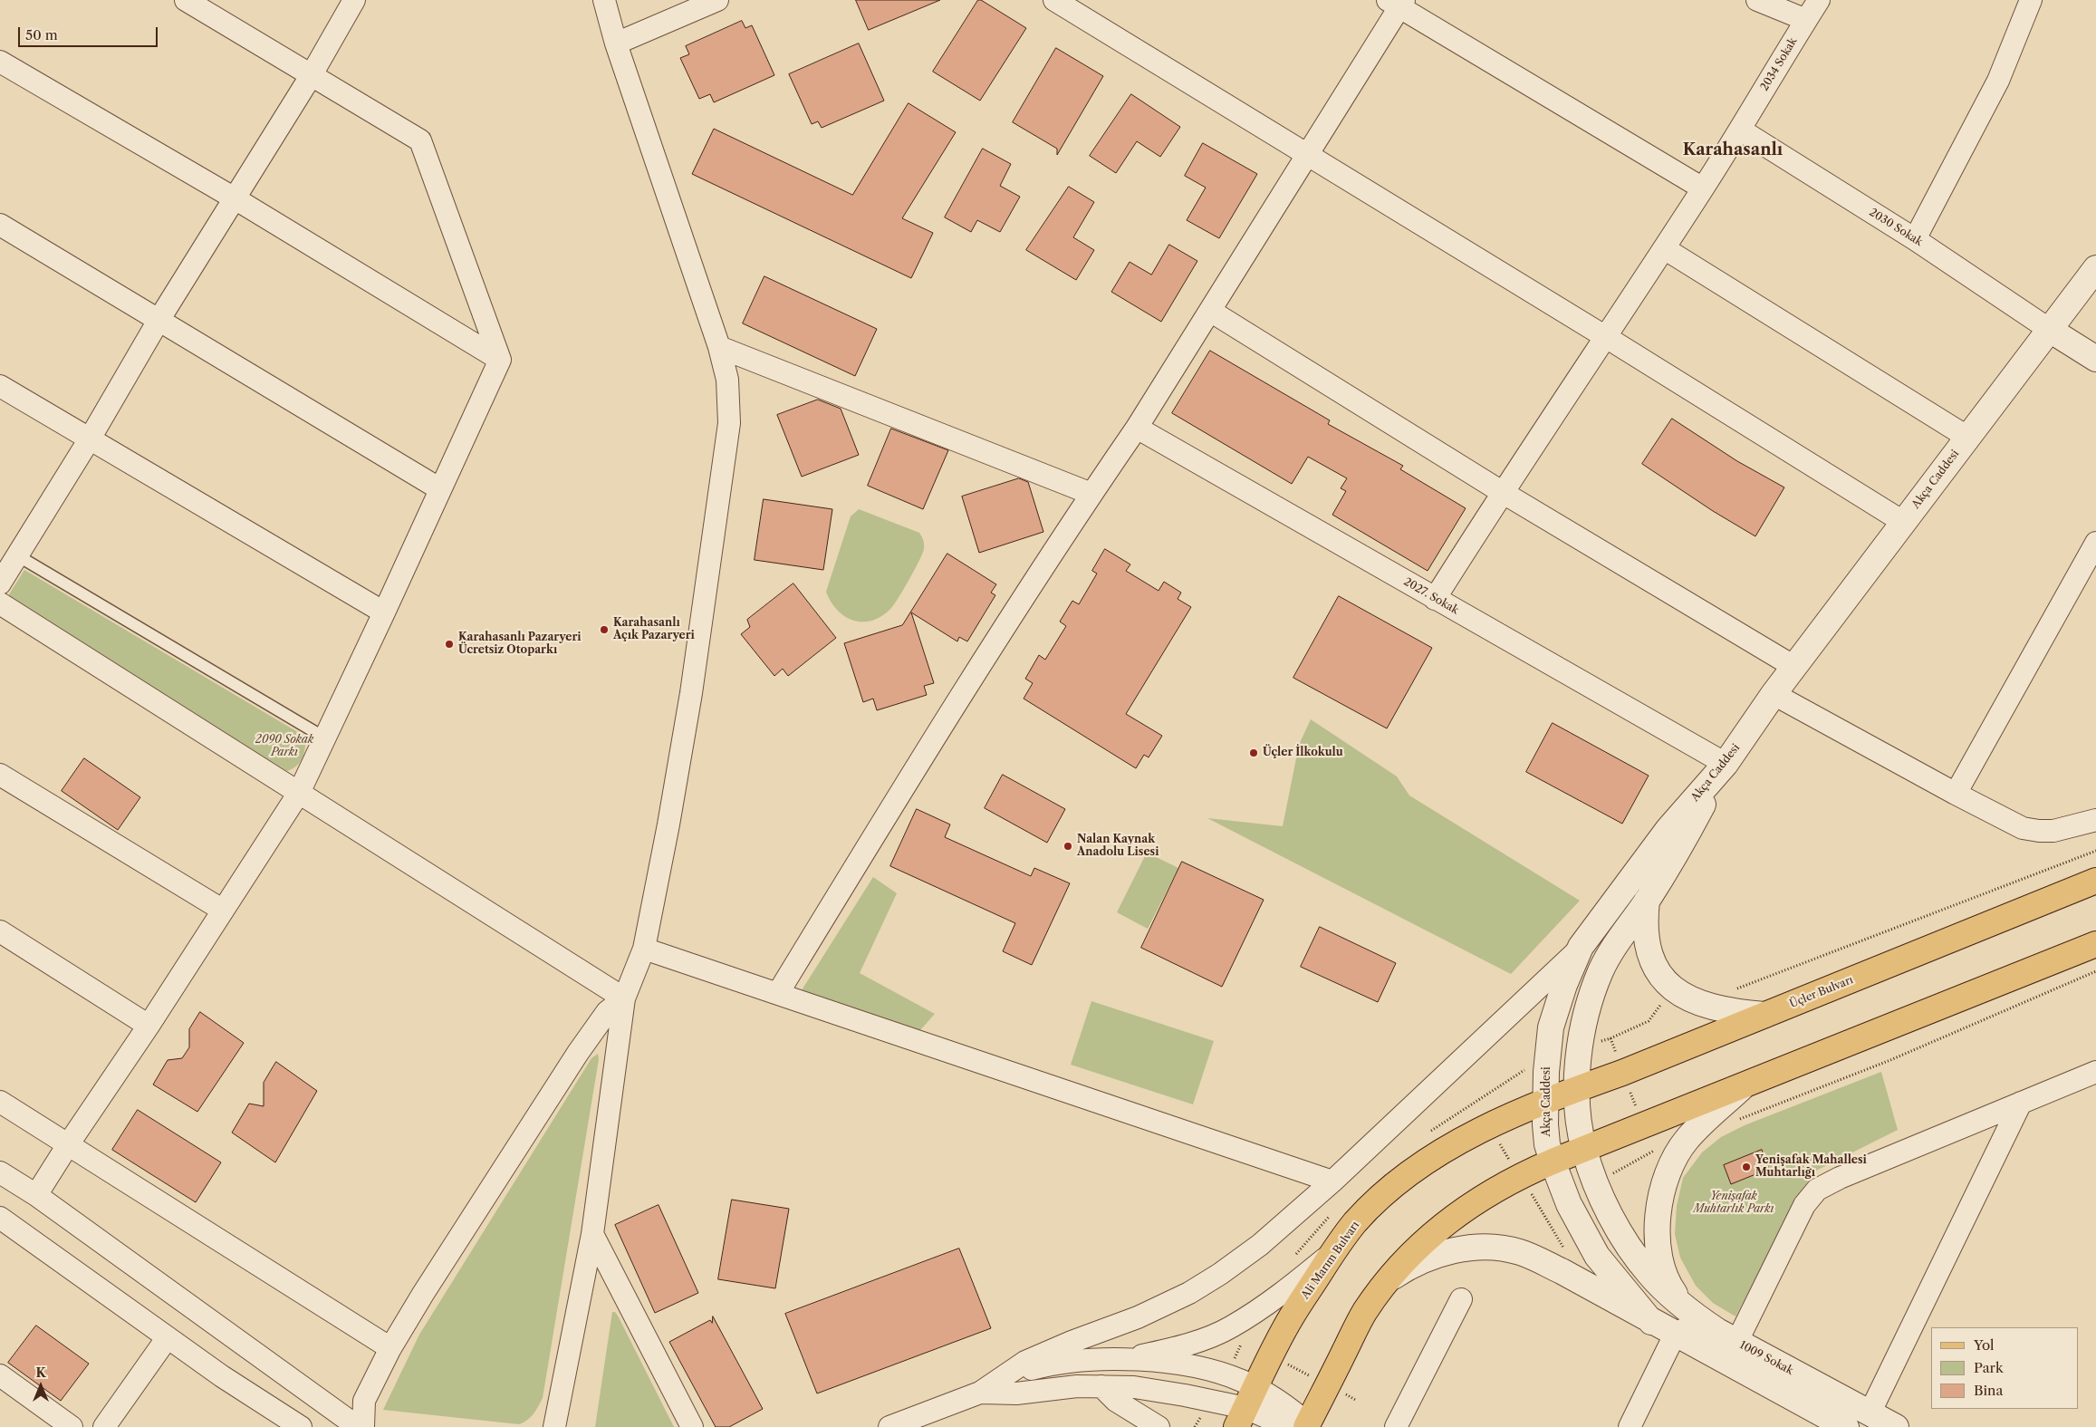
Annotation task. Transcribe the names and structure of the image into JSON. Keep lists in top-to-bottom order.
{
  "streets": {
    "main road": ["Üçler Bulvarı", "Ali Marım Bulvarı"],
    "street": [
      "2034 Sokak",
      "2030 Sokak",
      "Akça Caddesi",
      "2027. Sokak",
      "1009 Sokak"
    ]
  },
  "crossings": [
    ["2034 Sokak", "2030 Sokak"],
    ["2034 Sokak", "2027. Sokak"],
    ["2030 Sokak", "Akça Caddesi"],
    ["Akça Caddesi", "2027. Sokak"],
    ["Akça Caddesi", "Üçler Bulvarı"],
    ["Akça Caddesi", "Ali Marım Bulvarı"],
    ["Akça Caddesi", "1009 Sokak"],
    ["2027. Sokak", "1009 Sokak"],
    ["Üçler Bulvarı", "Ali Marım Bulvarı"],
    ["Üçler Bulvarı", "1009 Sokak"]
  ],
  "districts": ["Karahasanlı"],
  "parks": ["2090 Sokak Parkı", "Yenişafak Muhtarlık Parkı"],
  "places": [
    "Karahasanlı Açık Pazaryeri",
    "Karahasanlı Pazaryeri Ücretsiz Otoparkı",
    "Üçler İlkokulu",
    "Nalan Kaynak Anadolu Lisesi",
    "Yenişafak Mahallesi Muhtarlığı"
  ],
  "legend": ["Yol", "Park", "Bina"],
  "scale_bar": "50 m",
  "north": "top"
}
